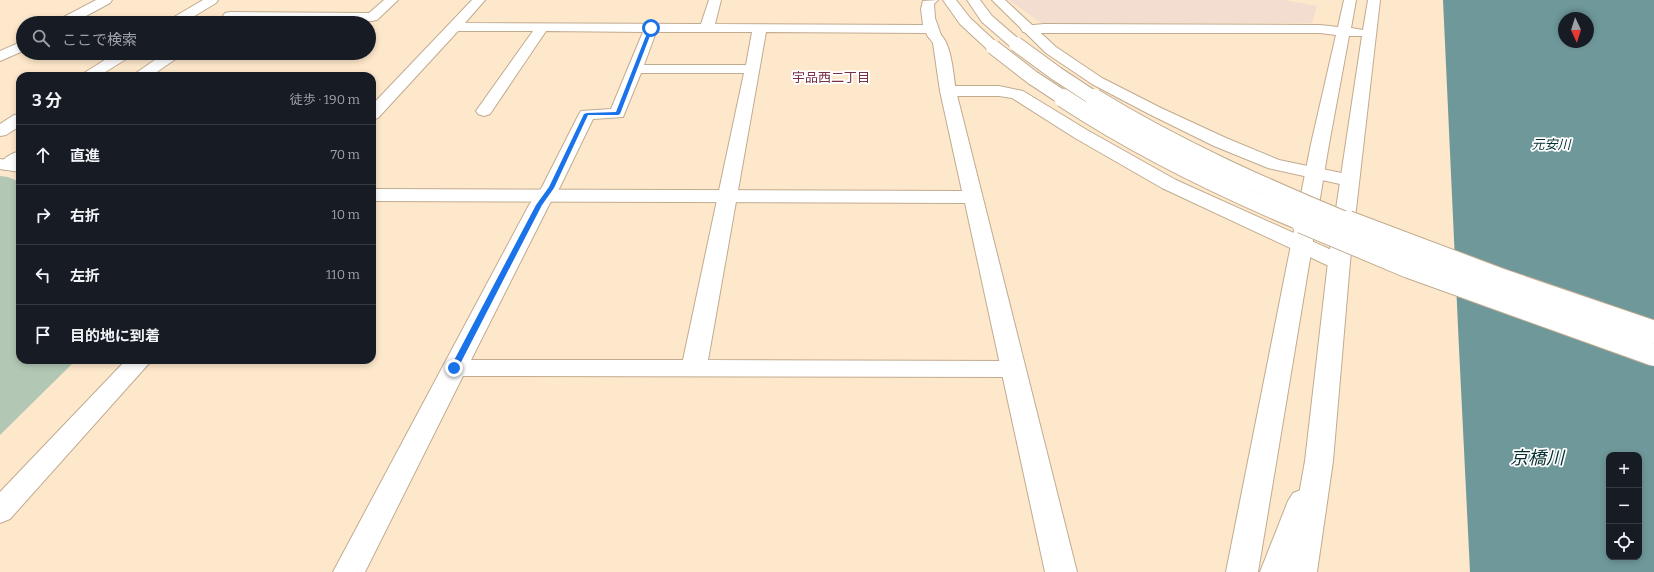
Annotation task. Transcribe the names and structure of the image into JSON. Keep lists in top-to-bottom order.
{
  "districts": ["宇品西二丁目"],
  "water": ["元安川", "京橋川"],
  "north": "bottom",
  "page": {
    "search": "ここで検索",
    "heading": ["3 分", "徒歩 · 190 m"],
    "list": [
      ["直進", "70 m"],
      ["右折", "10 m"],
      ["左折", "110 m"],
      "目的地に到着"
    ],
    "map_buttons": ["+", "−"]
  }
}
